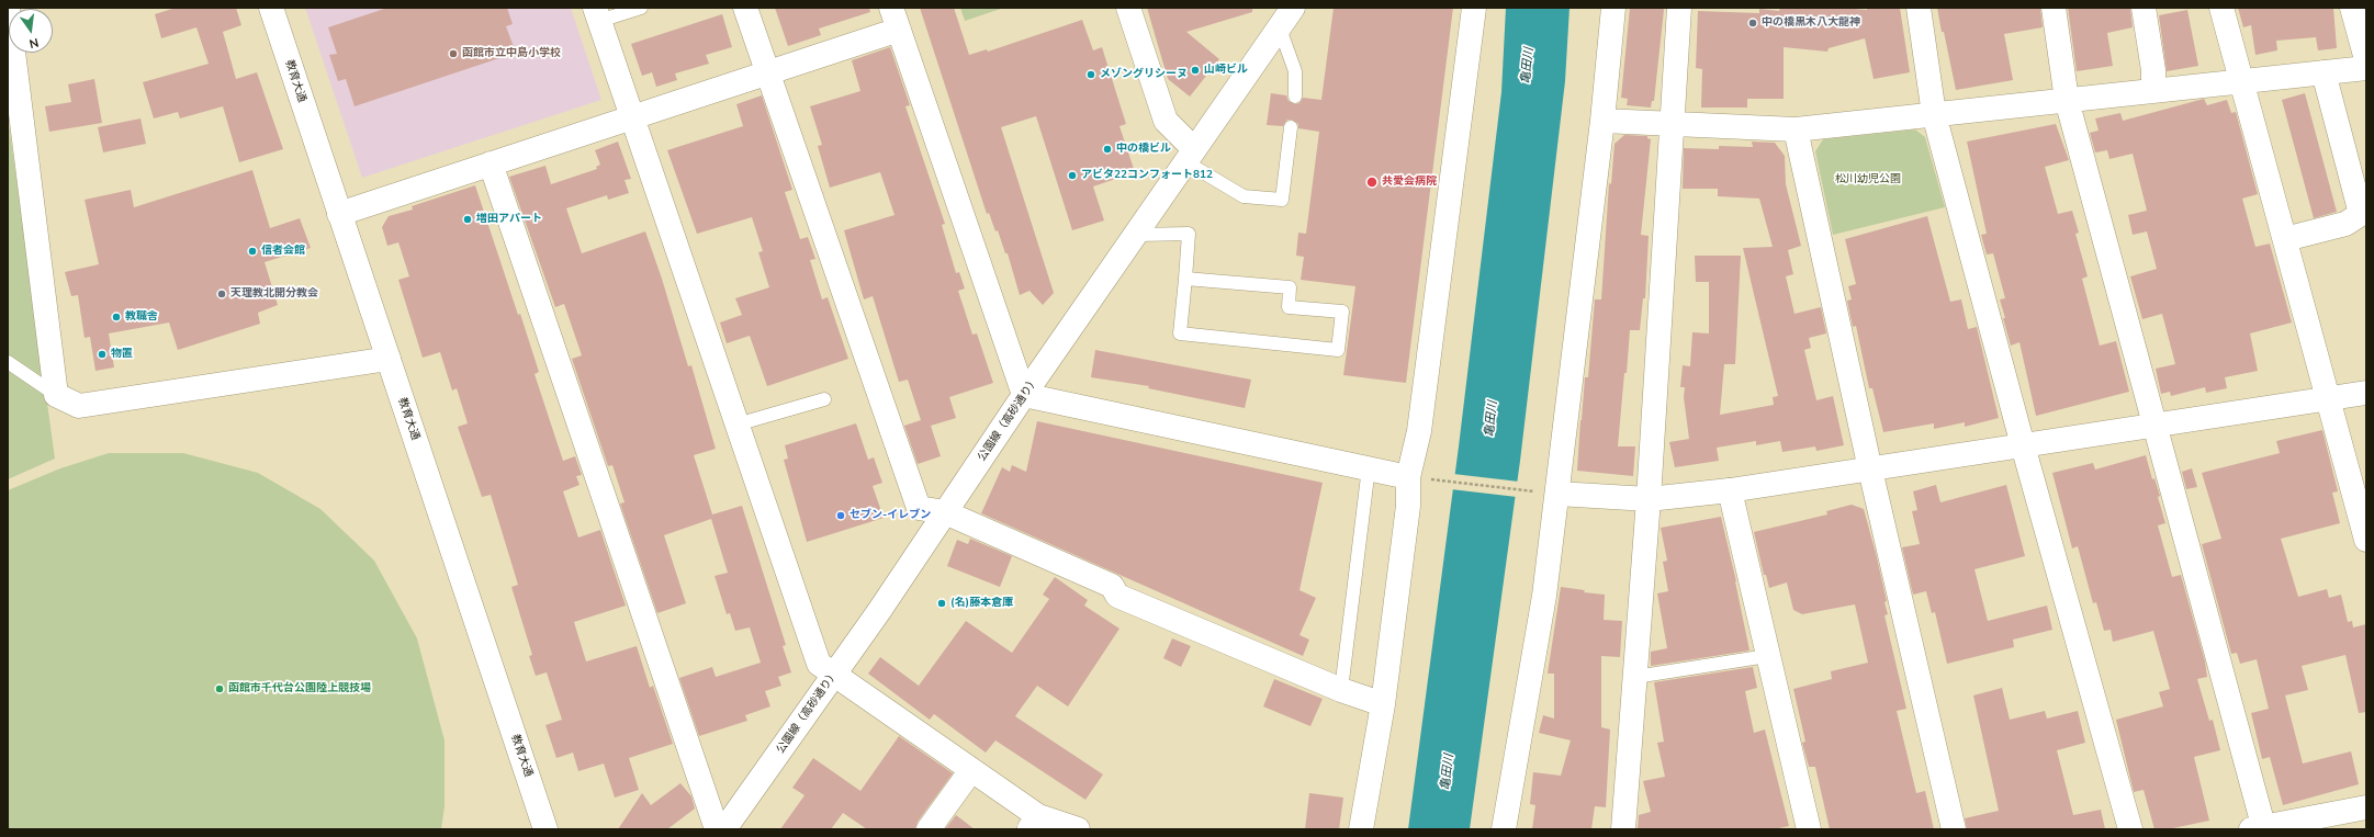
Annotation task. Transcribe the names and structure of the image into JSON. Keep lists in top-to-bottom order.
{
  "streets": {
    "street": ["教育大通", "公園線（高砂通り）"]
  },
  "water": ["亀田川"],
  "parks": ["松川幼児公園"],
  "places": [
    "中の橋黒木八大龍神",
    "函館市立中島小学校",
    "山崎ビル",
    "メゾングリシーヌ",
    "中の橋ビル",
    "アビタ22コンフォート812",
    "共愛会病院",
    "増田アパート",
    "信者会館",
    "天理教北開分教会",
    "教職舎",
    "物置",
    "セブン-イレブン",
    "(名)藤本倉庫",
    "函館市千代台公園陸上競技場"
  ],
  "north": "bottom"
}
